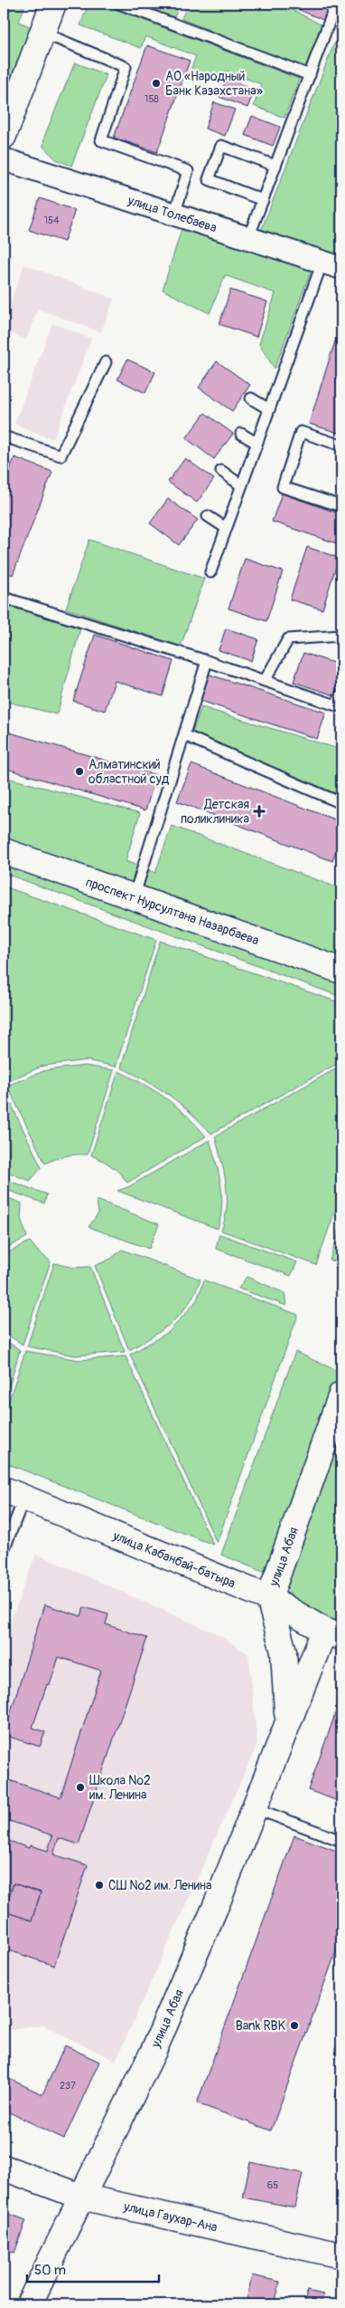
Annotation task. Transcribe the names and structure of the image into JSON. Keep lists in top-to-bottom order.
{
  "streets": {
    "street": [
      "улица Толебаева",
      "проспект Нурсултана Назарбаева",
      "улица Абая",
      "улица Кабанбай-батыра",
      "улица Гаухар-Ана"
    ]
  },
  "crossings": [
    ["улица Абая", "улица Кабанбай-батыра"],
    ["улица Абая", "улица Гаухар-Ана"]
  ],
  "places": {
    "other": [
      "AO «Народный Банк Казахстана»",
      "Алматинский областной суд",
      "Школа №2 им. Ленина",
      "СШ №2 им. Ленина",
      "Bank RBK"
    ],
    "health": ["Детская поликлиника"]
  },
  "house_numbers": [
    "158",
    "154",
    "237",
    "65"
  ],
  "scale_bar": "50 m"
}
